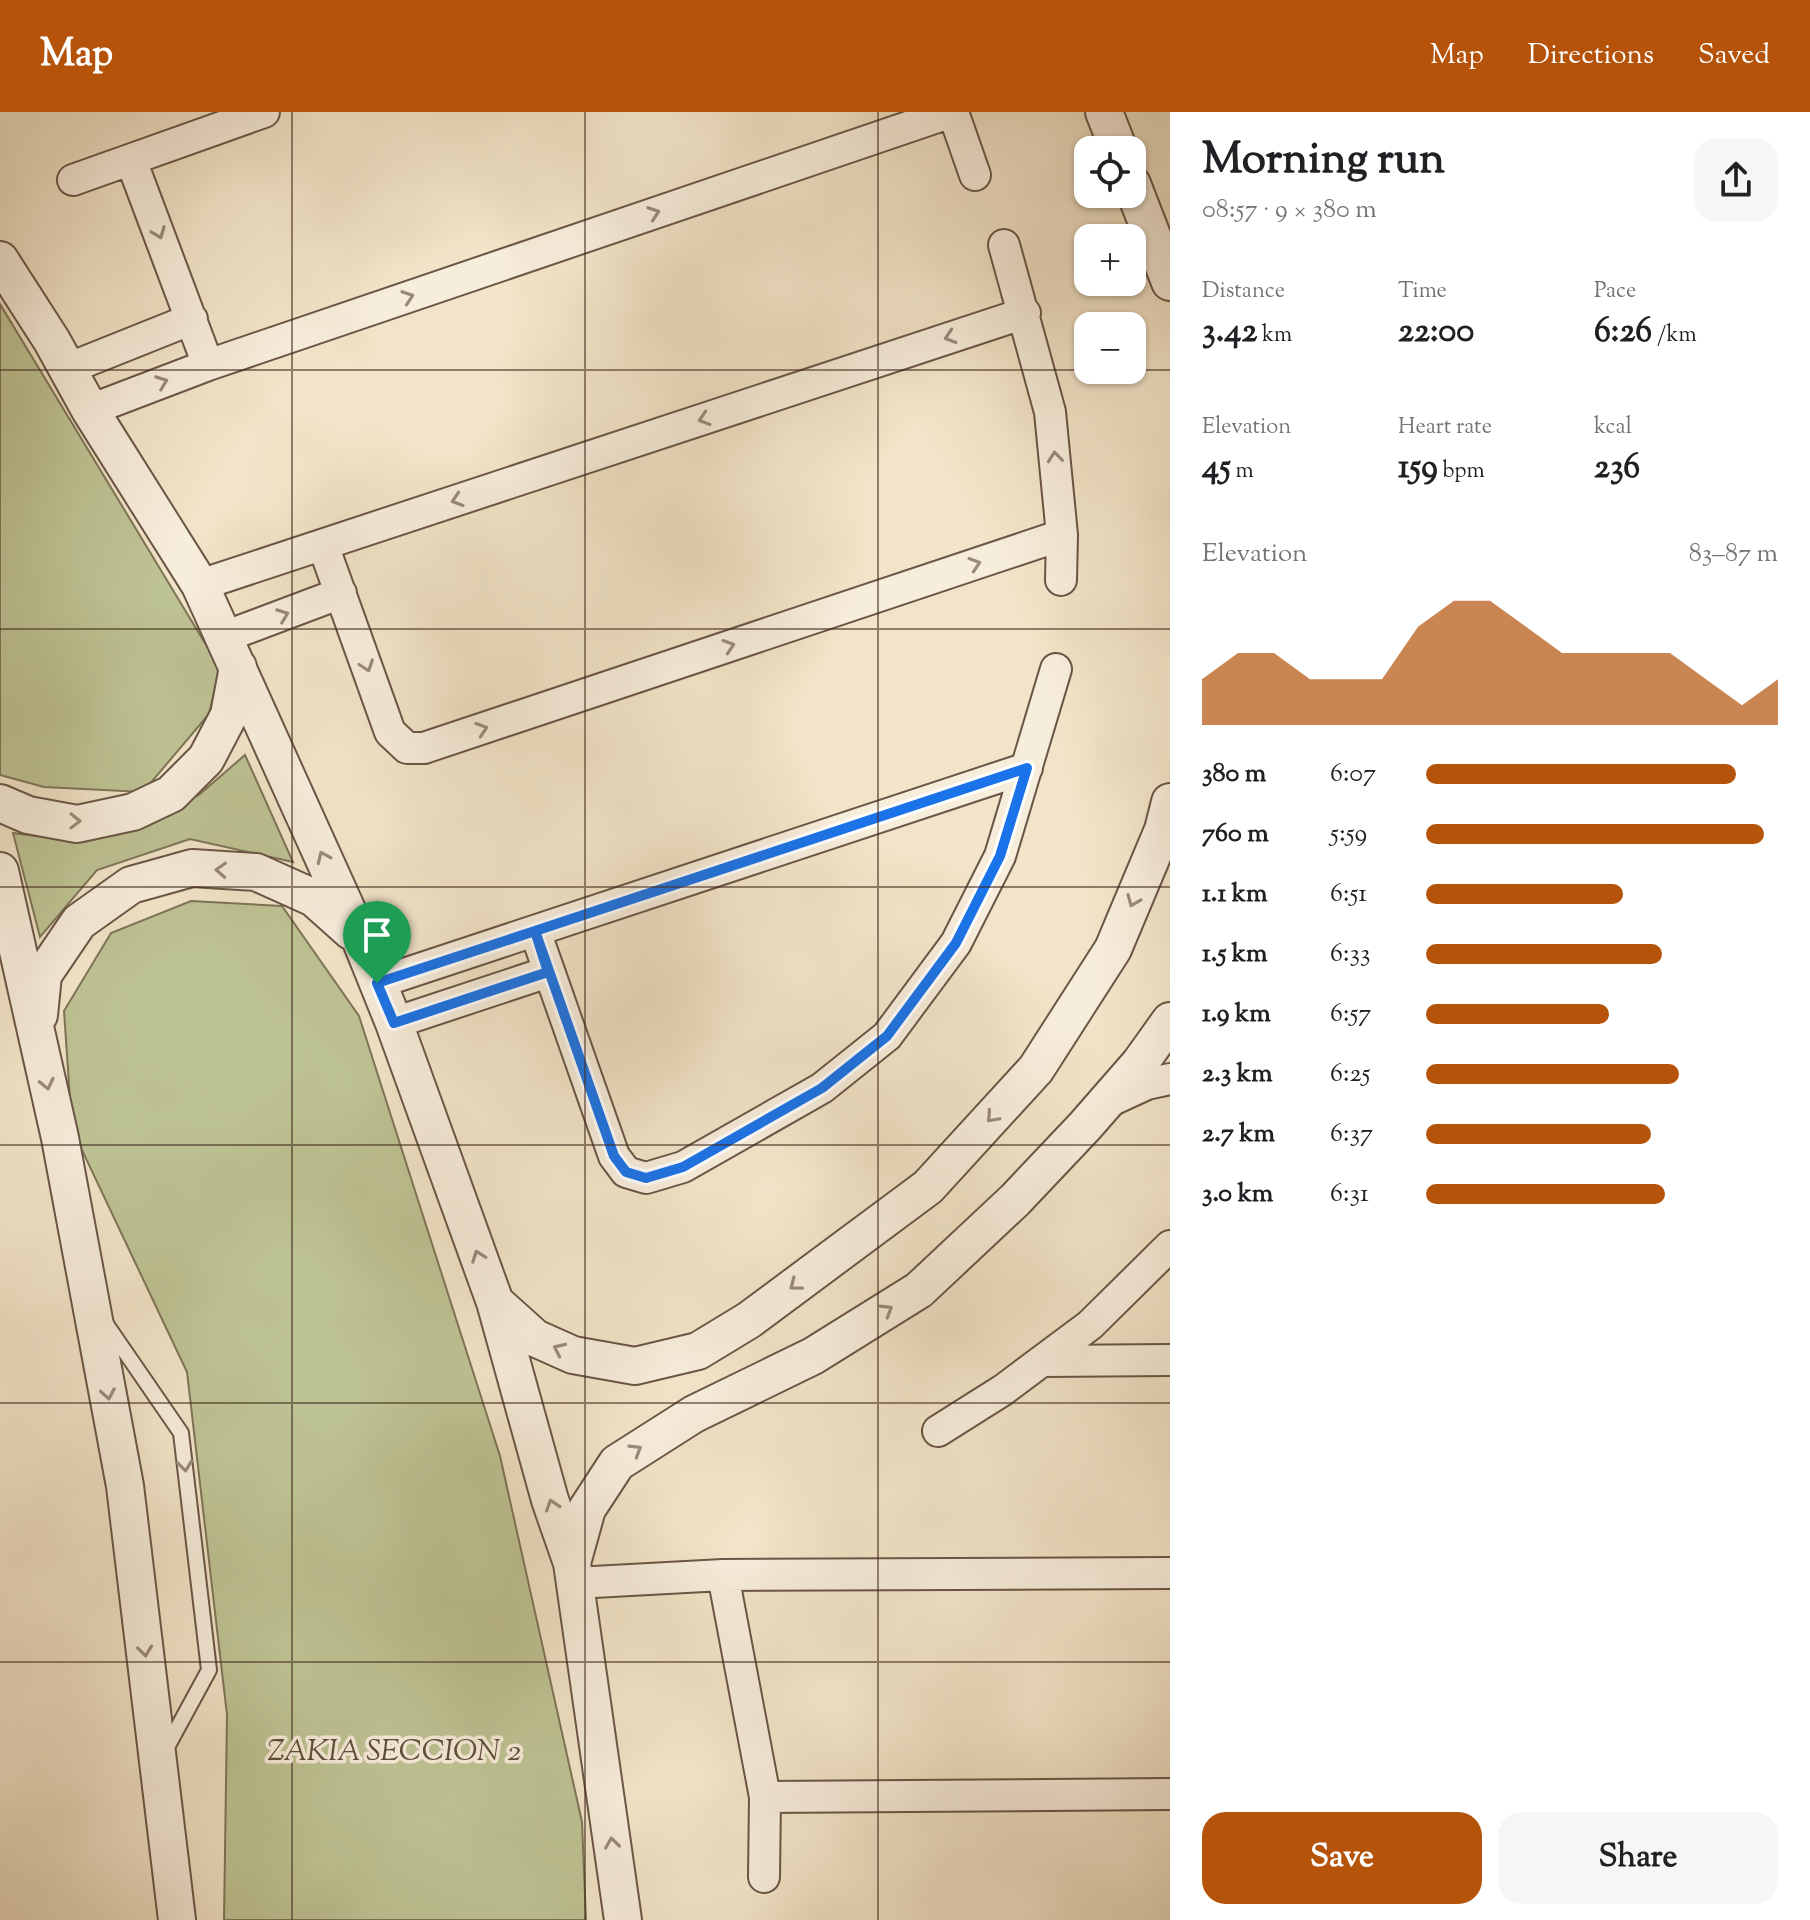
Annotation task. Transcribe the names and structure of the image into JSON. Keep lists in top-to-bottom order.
{
  "parks": ["ZAKIA SECCION 2"],
  "page": {
    "header": "Map",
    "nav": ["Map", "Directions", "Saved"],
    "heading": ["Morning run", "08:57 · 9 × 380 m"],
    "map_buttons": ["+", "−"],
    "stats": [
      ["Distance", "3.42 km"],
      ["Time", "22:00"],
      ["Pace", "6:26 /km"],
      ["Elevation", "45 m"],
      ["Heart rate", "159 bpm"],
      ["kcal", "236"]
    ],
    "chart": ["Elevation", "83–87 m"],
    "list": [
      {
        "name": "380 m",
        "note": "6:07"
      },
      {
        "name": "760 m",
        "note": "5:59"
      },
      {
        "name": "1.1 km",
        "note": "6:51"
      },
      {
        "name": "1.5 km",
        "note": "6:33"
      },
      {
        "name": "1.9 km",
        "note": "6:57"
      },
      {
        "name": "2.3 km",
        "note": "6:25"
      },
      {
        "name": "2.7 km",
        "note": "6:37"
      },
      {
        "name": "3.0 km",
        "note": "6:31"
      }
    ],
    "buttons": ["Save", "Share"]
  }
}
